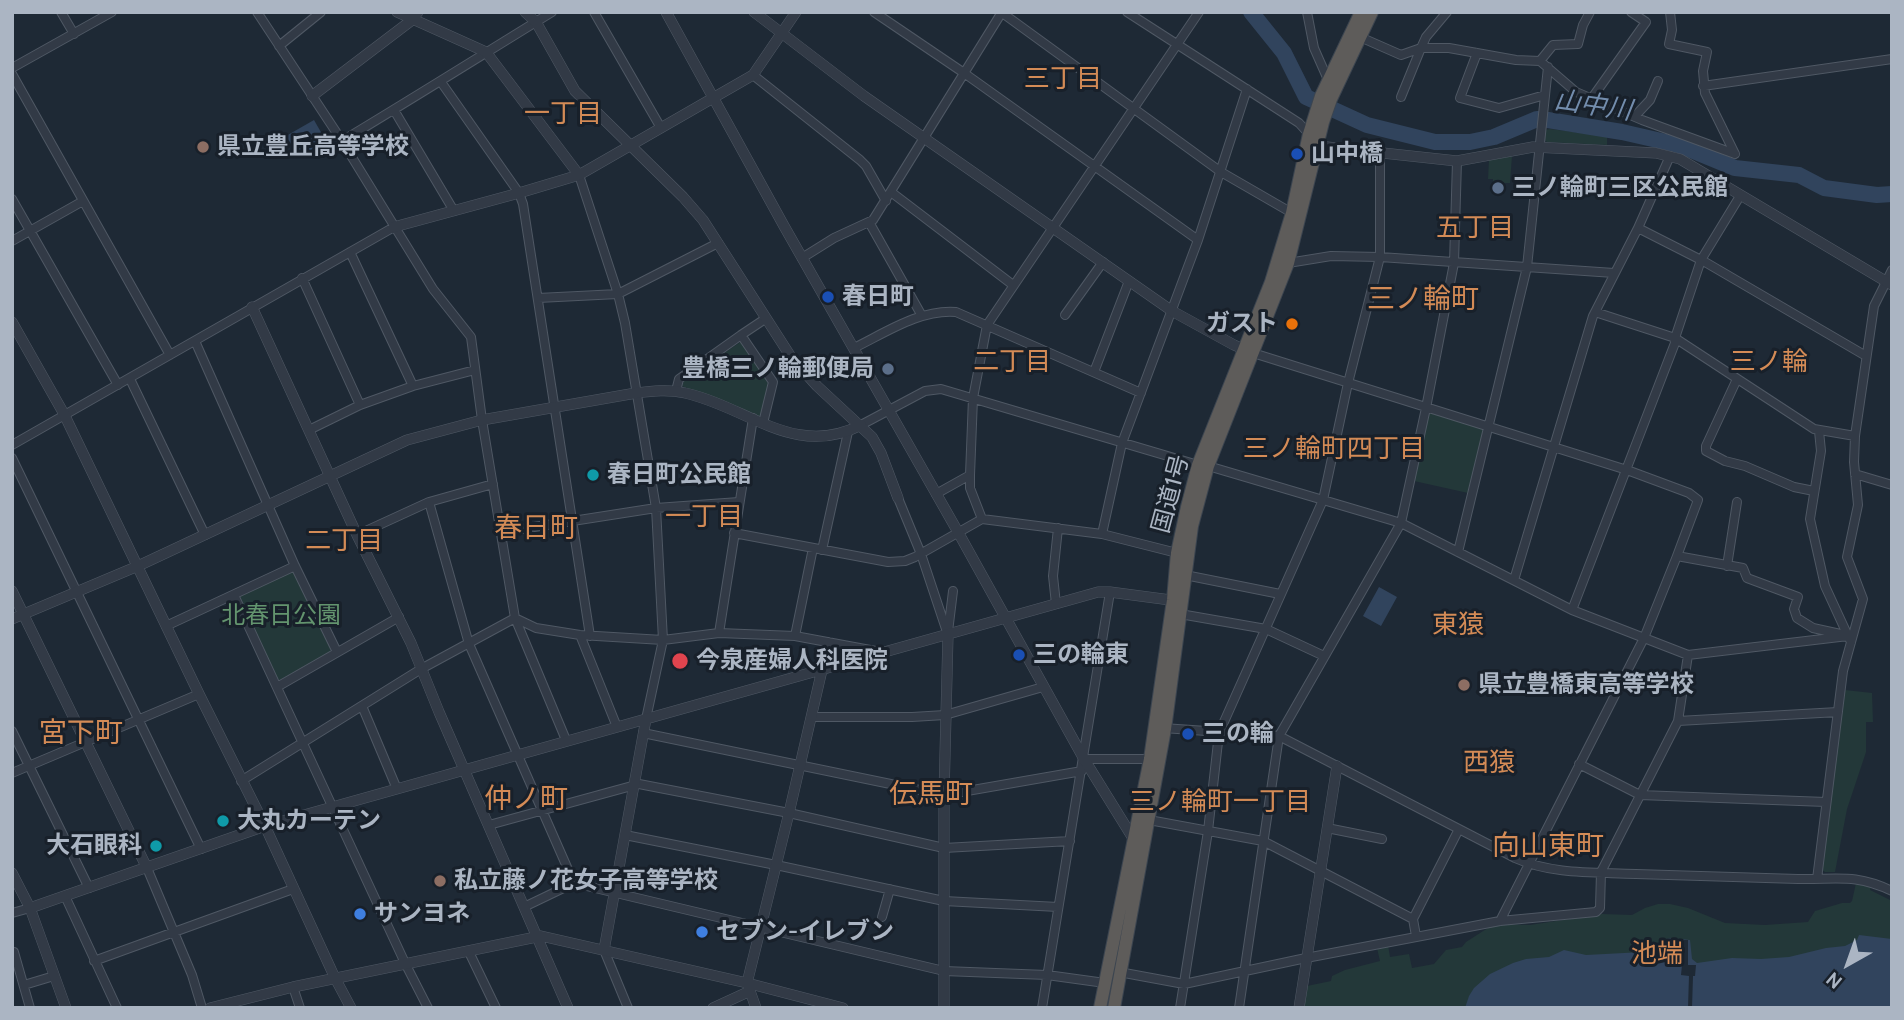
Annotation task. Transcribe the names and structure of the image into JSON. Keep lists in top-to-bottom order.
{
  "streets": {
    "highway": ["国道1号"]
  },
  "districts": [
    "三丁目",
    "一丁目",
    "五丁目",
    "三ノ輪町",
    "二丁目",
    "三ノ輪",
    "三ノ輪町四丁目",
    "一丁目",
    "春日町",
    "二丁目",
    "東猿",
    "宮下町",
    "西猿",
    "伝馬町",
    "仲ノ町",
    "三ノ輪町一丁目",
    "向山東町",
    "池端"
  ],
  "water": ["山中川"],
  "parks": ["北春日公園"],
  "places": [
    "県立豊丘高等学校",
    "山中橋",
    "三ノ輪町三区公民館",
    "春日町",
    "ガスト",
    "豊橋三ノ輪郵便局",
    "春日町公民館",
    "三の輪東",
    "今泉産婦人科医院",
    "県立豊橋東高等学校",
    "三の輪",
    "大丸カーテン",
    "大石眼科",
    "私立藤ノ花女子高等学校",
    "サンヨネ",
    "セブン-イレブン"
  ],
  "north": "bottom left"
}
